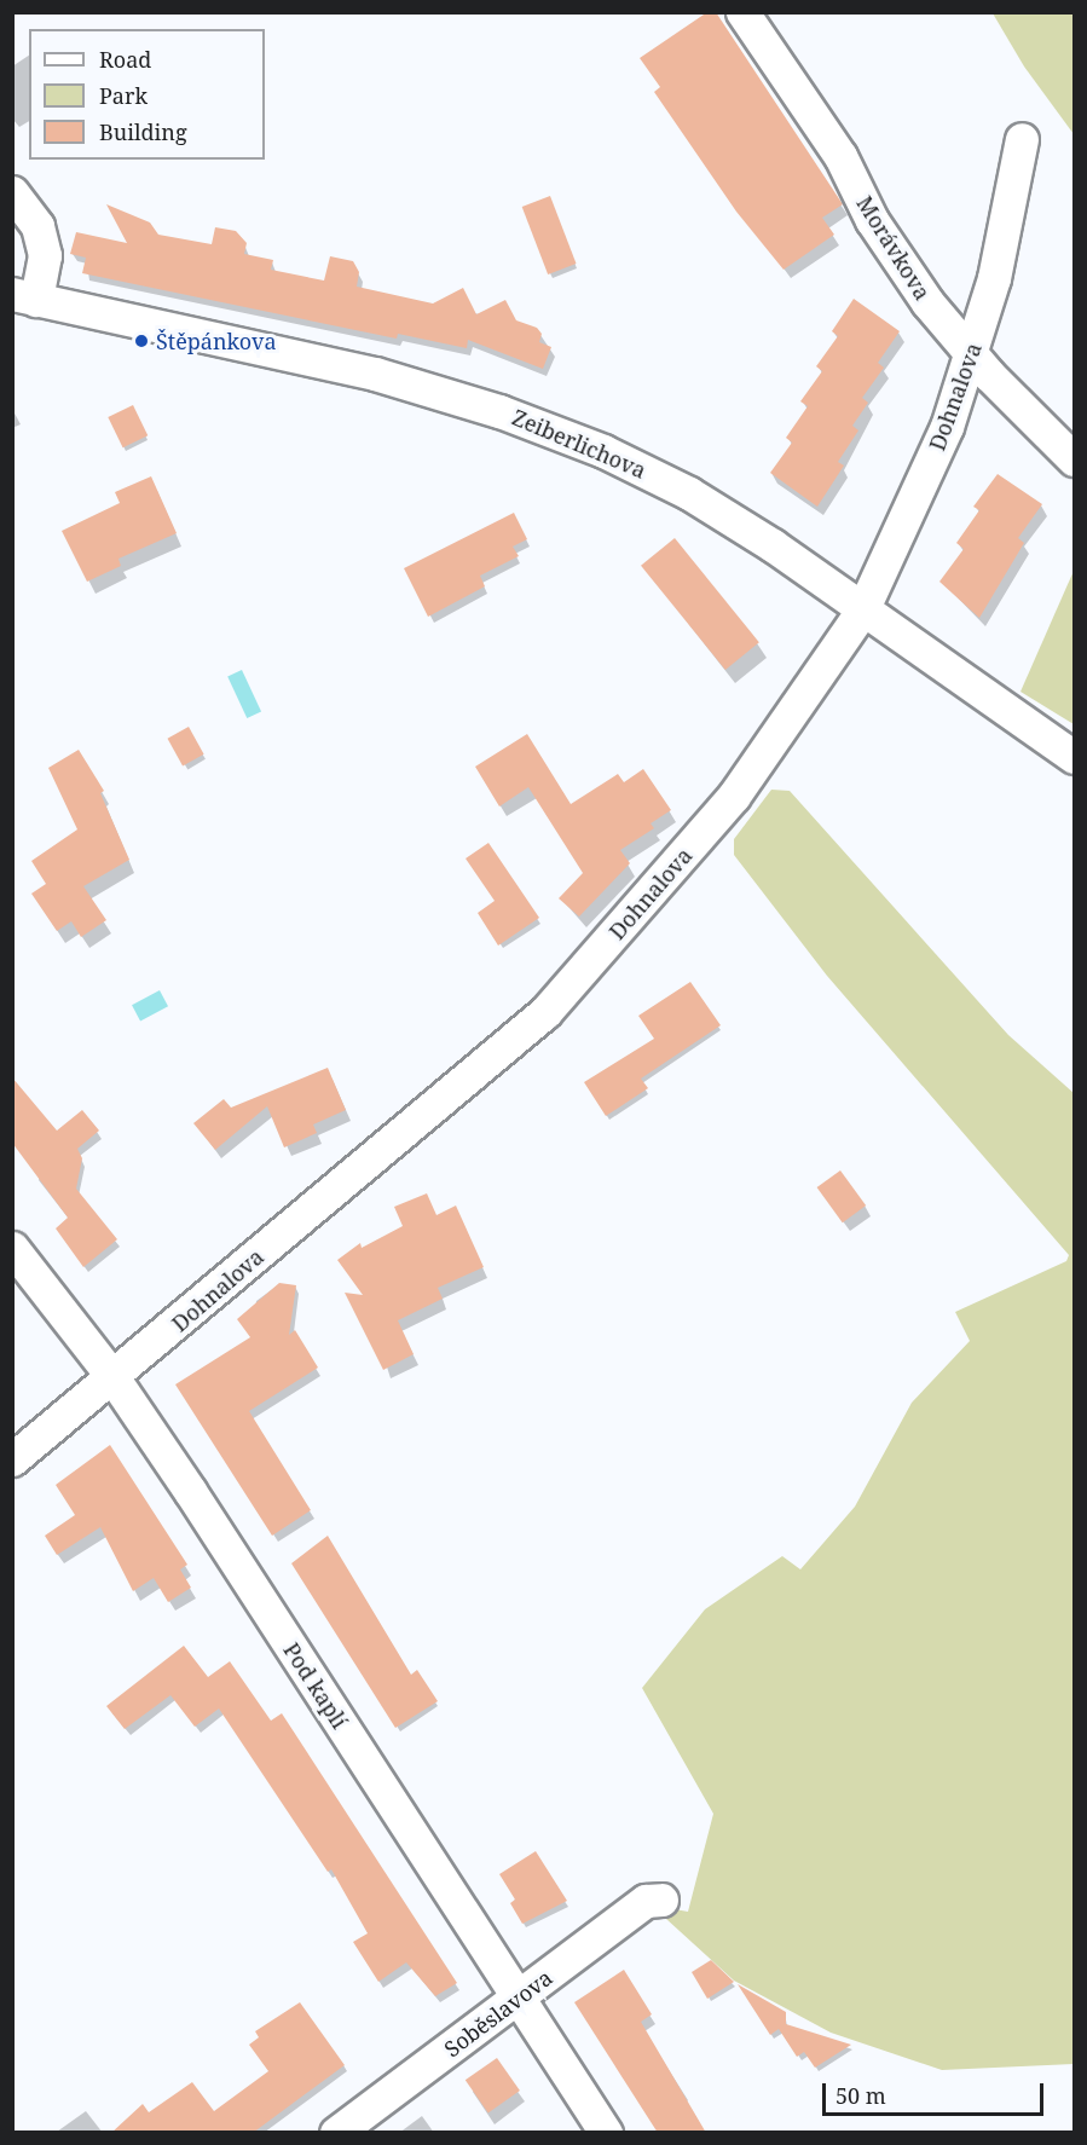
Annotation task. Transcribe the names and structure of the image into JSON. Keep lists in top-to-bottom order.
{
  "streets": {
    "street": [
      "Morávkova",
      "Dohnalova",
      "Zeiberlichova",
      "Pod kaplí",
      "Soběslavova"
    ]
  },
  "crossings": [
    ["Morávkova", "Dohnalova"],
    ["Dohnalova", "Zeiberlichova"],
    ["Dohnalova", "Pod kaplí"],
    ["Pod kaplí", "Soběslavova"]
  ],
  "places": ["Štěpánkova"],
  "legend": ["Road", "Park", "Building"],
  "scale_bar": "50 m"
}
